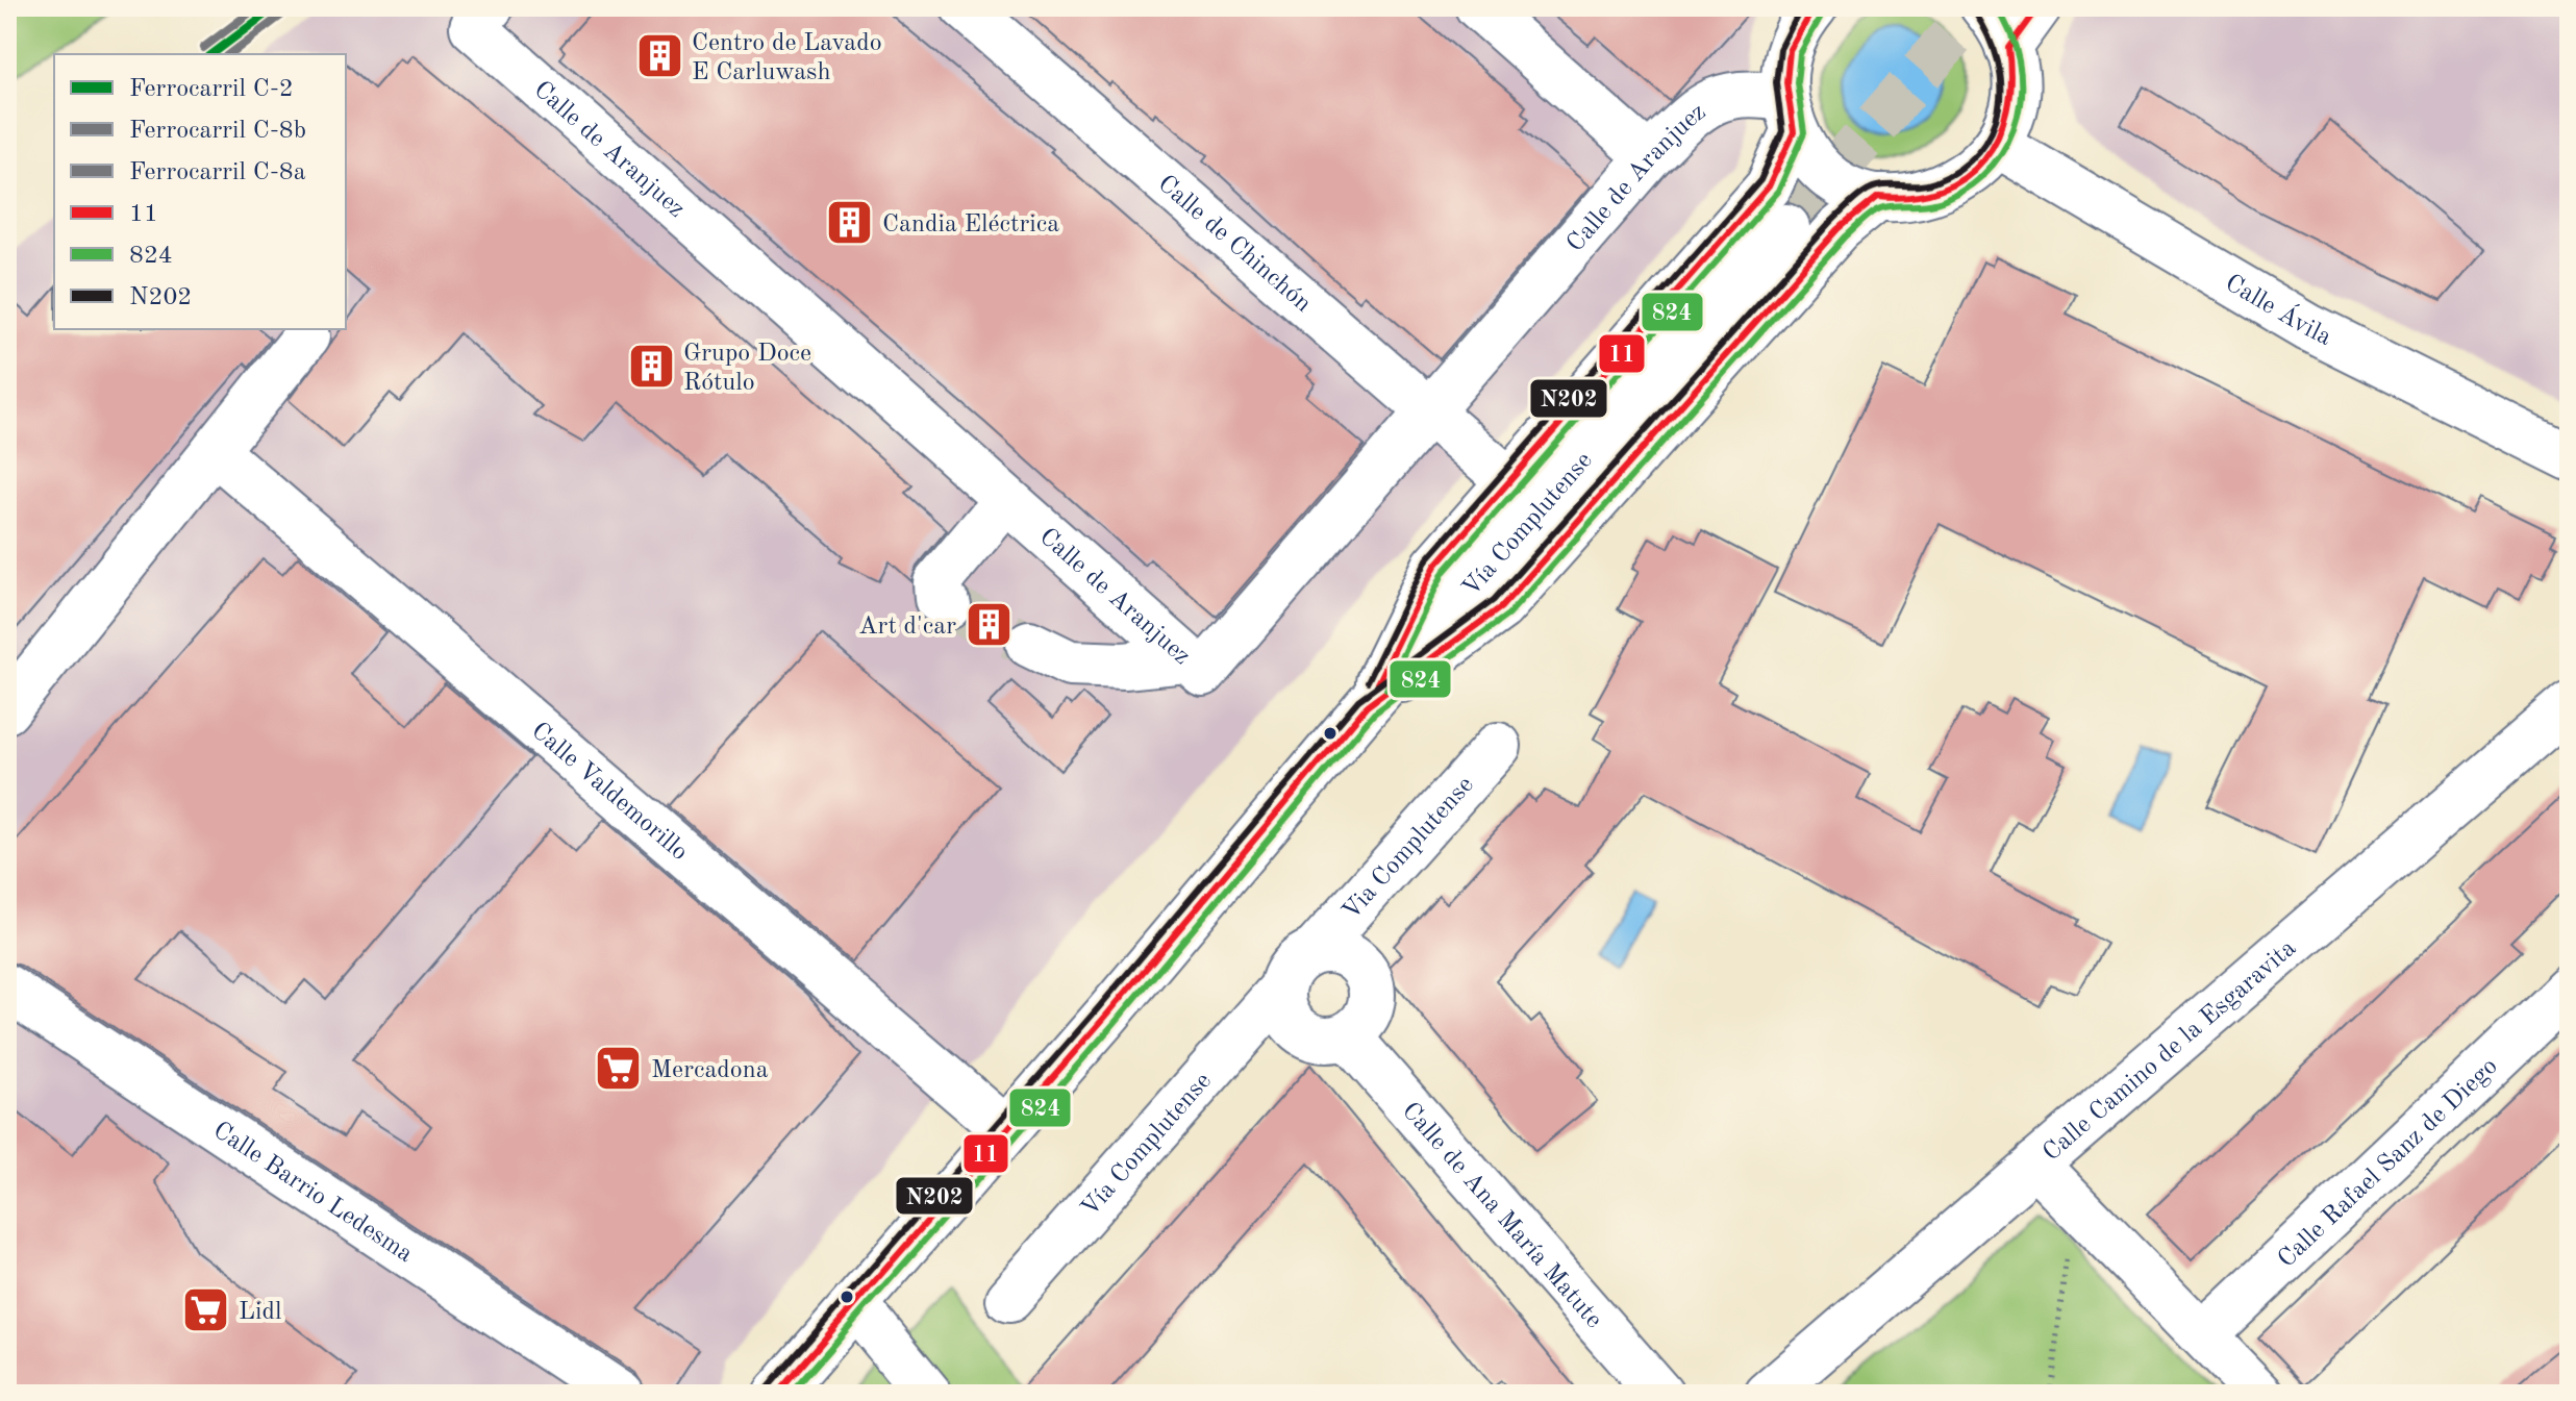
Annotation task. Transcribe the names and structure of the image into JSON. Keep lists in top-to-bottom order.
{
  "streets": {
    "street": [
      "Calle de Aranjuez",
      "Calle de Chinchón",
      "Calle Ávila",
      "Vía Complutense",
      "Calle Valdemorillo",
      "Via Complutense",
      "Calle Camino de la Esgaravita",
      "Calle Rafael Sanz de Diego",
      "Calle Barrio Ledesma",
      "Calle de Ana María Matute"
    ]
  },
  "crossings": [
    ["Calle de Aranjuez", "Calle de Chinchón"],
    ["Calle de Aranjuez", "Vía Complutense"],
    ["Calle de Chinchón", "Vía Complutense"],
    ["Vía Complutense", "Calle Valdemorillo"],
    ["Vía Complutense", "Via Complutense"],
    ["Vía Complutense", "Calle de Ana María Matute"],
    ["Via Complutense", "Calle de Ana María Matute"]
  ],
  "places": {
    "building": [
      "Centro de Lavado E Carluwash",
      "Candia Eléctrica",
      "Grupo Doce Rótulo",
      "Art d'car"
    ],
    "supermarket": ["Mercadona", "Lidl"]
  },
  "lines": [
    "rail line C-2",
    "rail line C-8a",
    "transit line 11",
    "transit line 824",
    "transit line N202",
    "rail line C-8b"
  ],
  "legend": [
    "Ferrocarril C-2",
    "Ferrocarril C-8b",
    "Ferrocarril C-8a",
    "11",
    "824",
    "N202"
  ]
}
